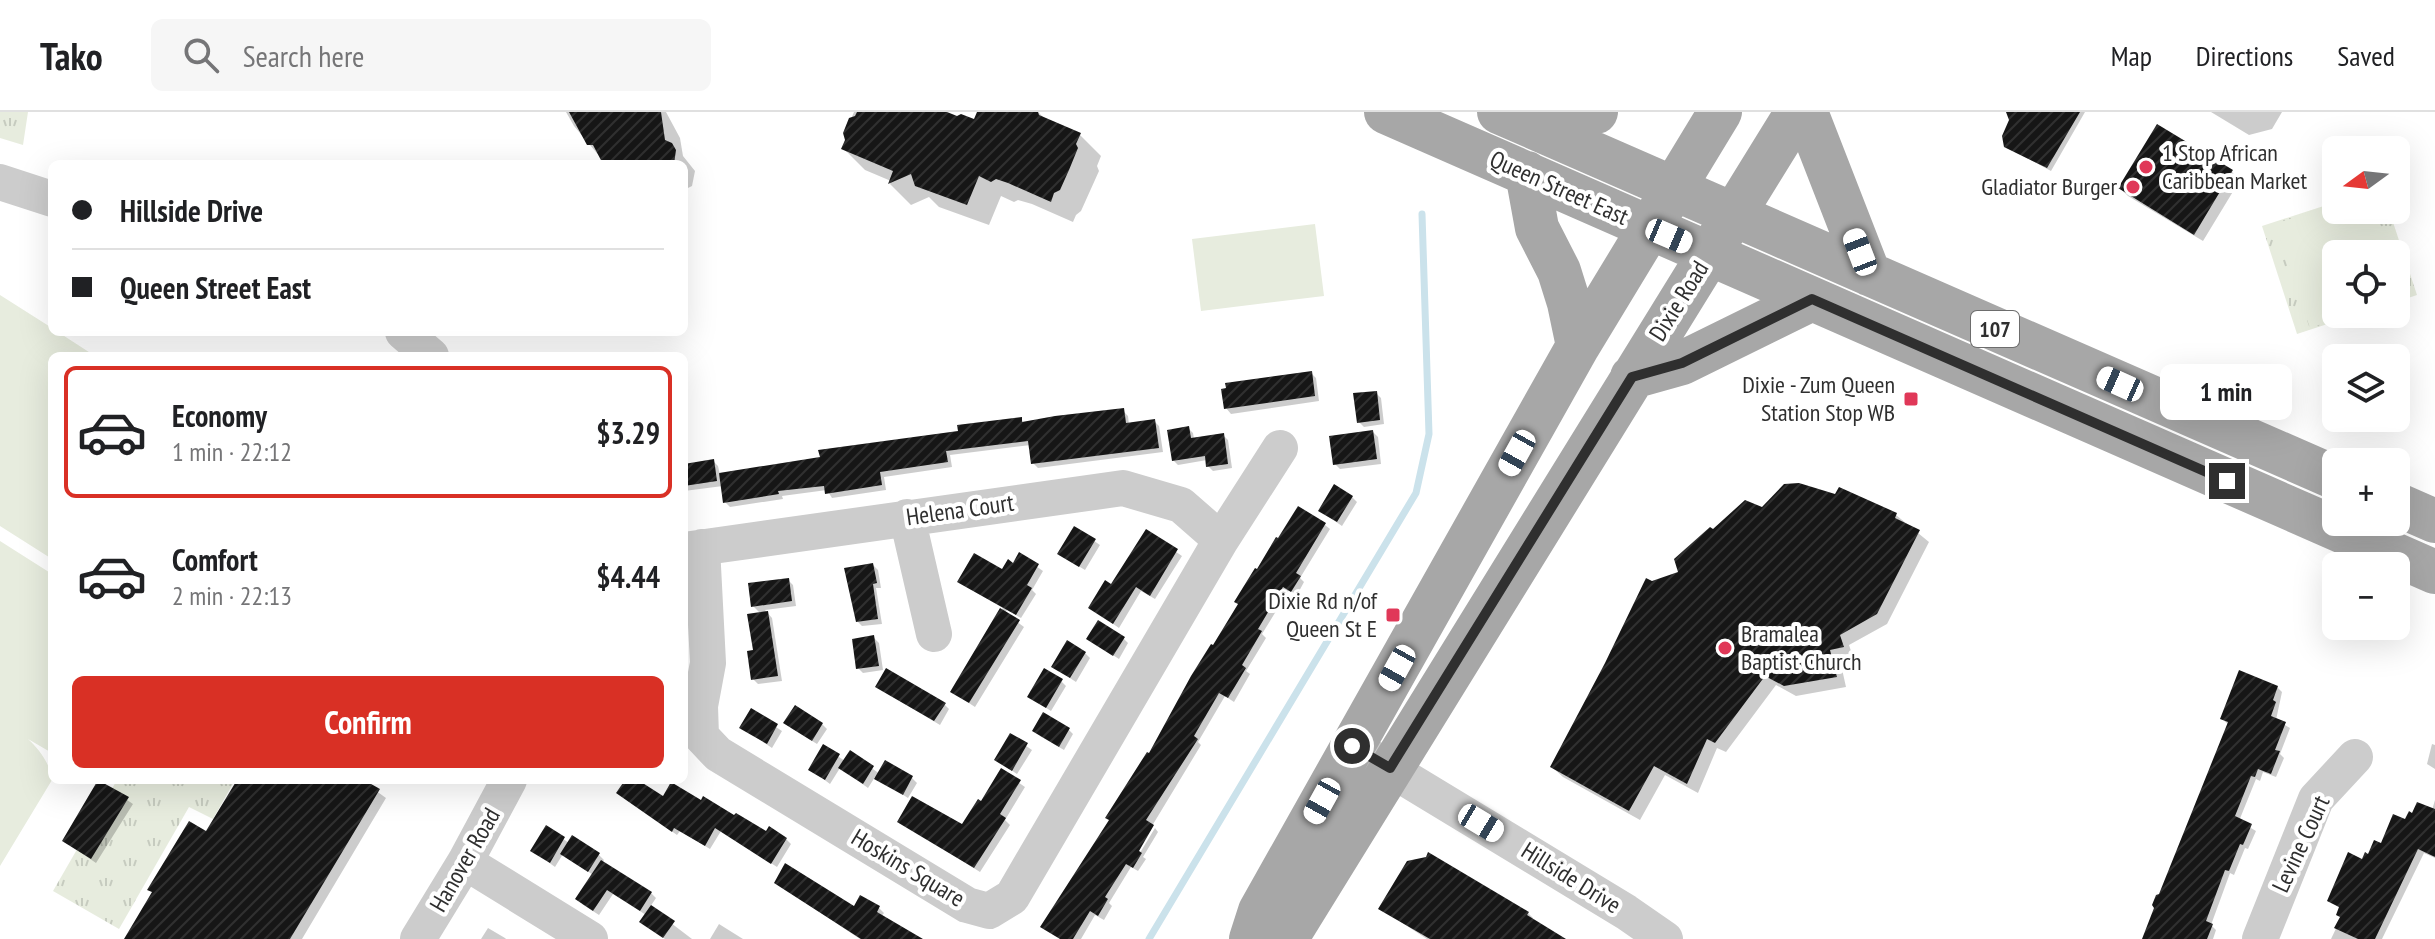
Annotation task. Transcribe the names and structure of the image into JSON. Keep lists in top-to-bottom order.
{
  "streets": {
    "main road": ["Queen Street East", "Dixie Road", "107"],
    "street": [
      "Helena Court",
      "Levine Court",
      "Hanover Road",
      "Hoskins Square",
      "Hillside Drive"
    ]
  },
  "crossings": [
    ["Queen Street East", "Dixie Road"],
    ["Dixie Road", "Hillside Drive"],
    ["Helena Court", "Hoskins Square"]
  ],
  "places": {
    "other": ["1 Stop African Caribbean Market", "Gladiator Burger", "Bramalea Baptist Church"],
    "transit": ["Dixie - Zum Queen Station Stop WB", "Dixie Rd n/of Queen St E"]
  },
  "north": "left",
  "page": {
    "header": "Tako",
    "search": "Search here",
    "nav": ["Map", "Directions", "Saved"],
    "map_buttons": ["+", "−"],
    "banner": ["Hillside Drive", "Queen Street East"],
    "bubble": "1 min",
    "list": [
      {
        "name": "Economy",
        "note": "1 min · 22:12",
        "value": "$3.29"
      },
      {
        "name": "Comfort",
        "note": "2 min · 22:13",
        "value": "$4.44"
      }
    ],
    "buttons": "Confirm"
  }
}
